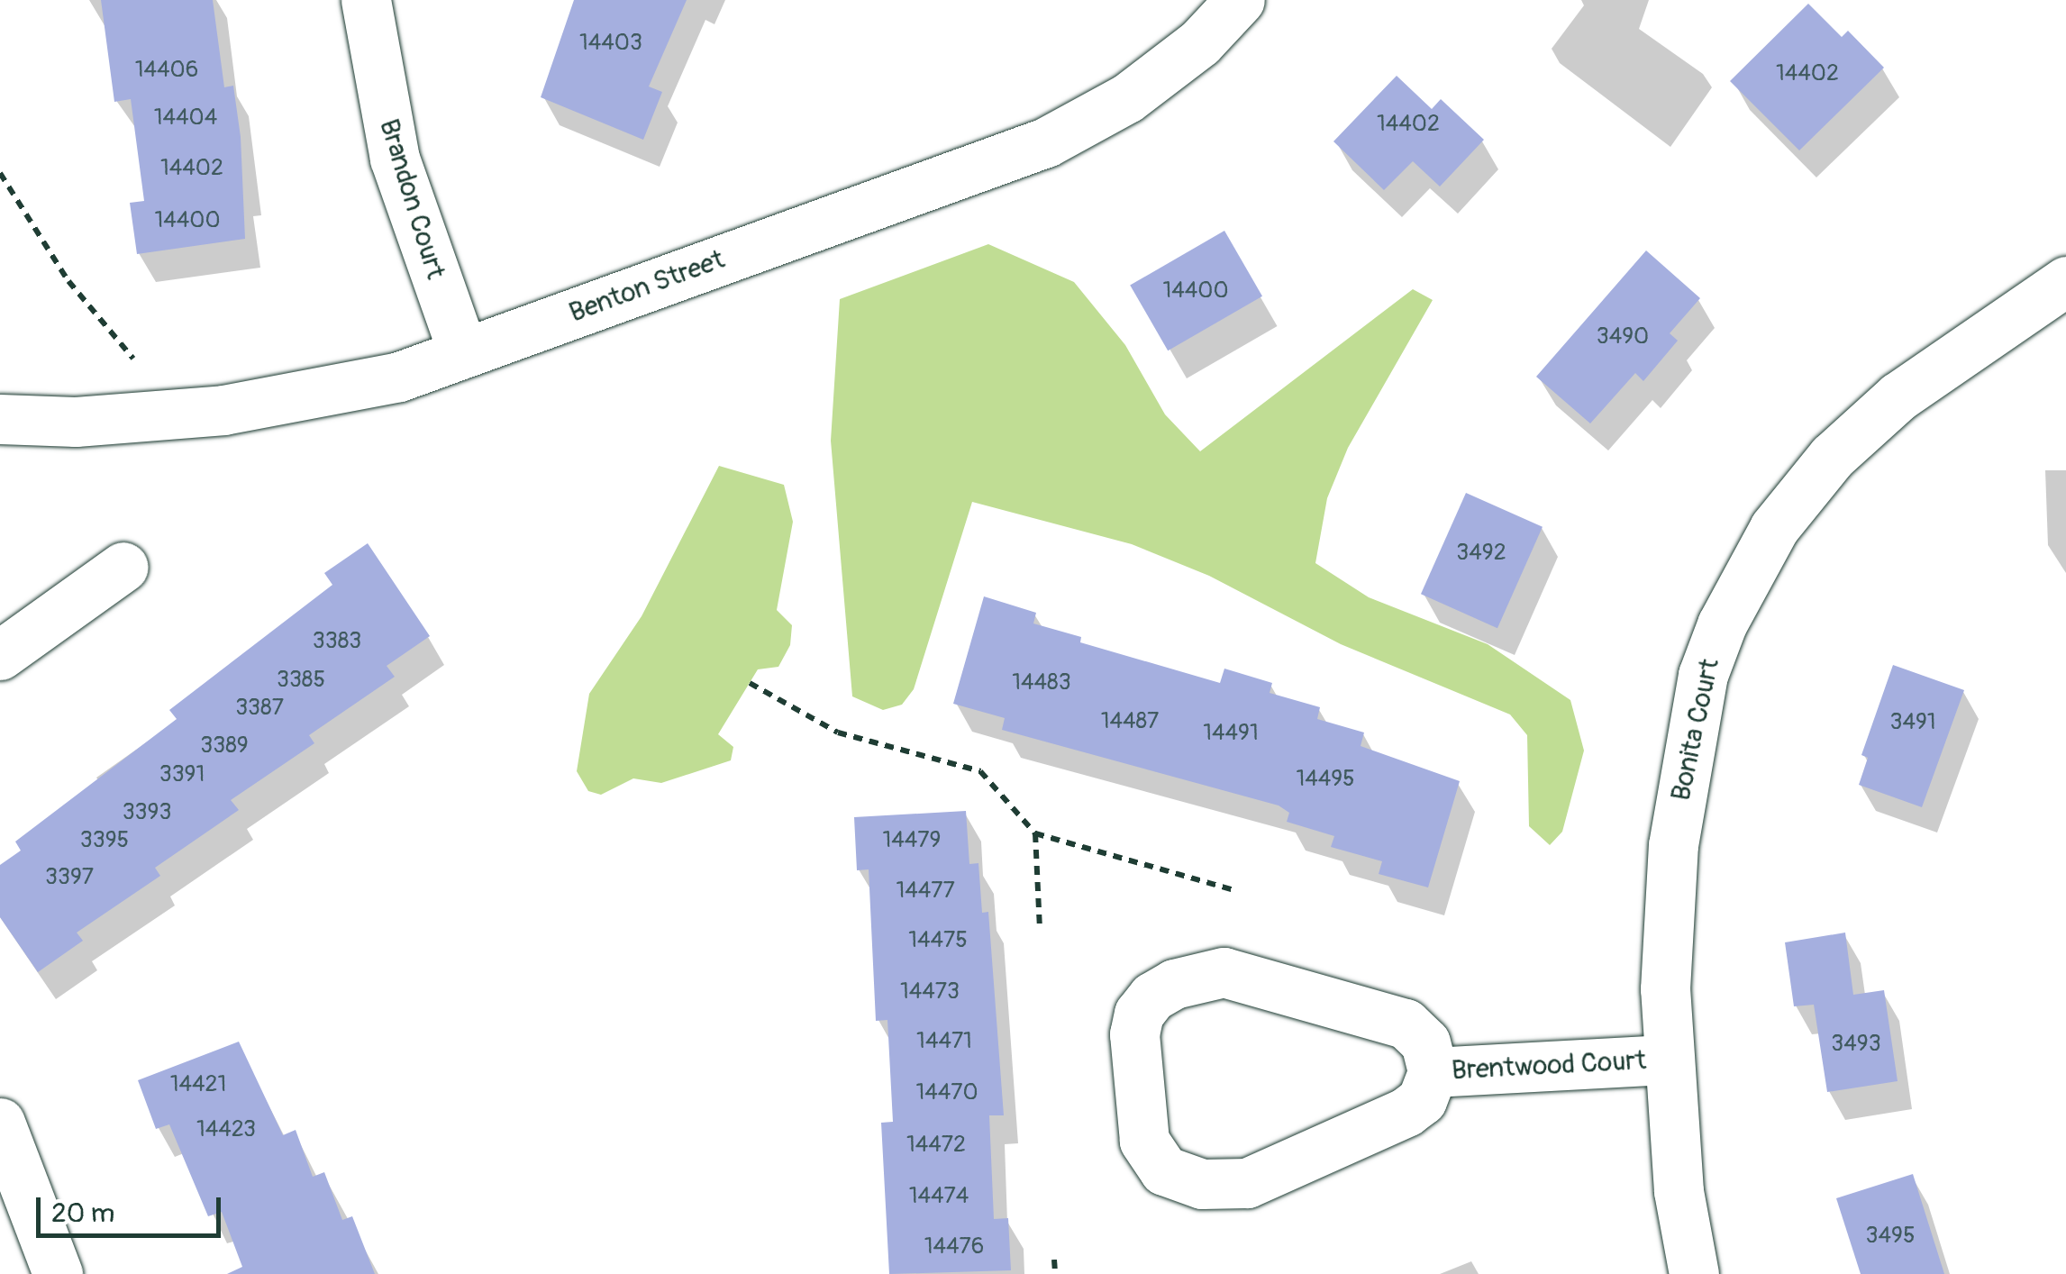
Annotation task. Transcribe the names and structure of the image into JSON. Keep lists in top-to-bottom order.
{
  "streets": {
    "street": [
      "Brandon Court",
      "Benton Street",
      "Bonita Court",
      "Brentwood Court"
    ]
  },
  "crossings": [
    ["Brandon Court", "Benton Street"],
    ["Bonita Court", "Brentwood Court"]
  ],
  "house_numbers": [
    "14403",
    "14406",
    "14402",
    "14404",
    "14402",
    "14402",
    "14400",
    "14400",
    "3490",
    "3492",
    "3383",
    "3385",
    "14483",
    "3387",
    "14487",
    "3491",
    "14491",
    "3389",
    "3391",
    "14495",
    "3393",
    "3395",
    "14479",
    "3397",
    "14477",
    "14475",
    "14473",
    "14471",
    "3493",
    "14421",
    "14470",
    "14423",
    "14472",
    "14474",
    "3495",
    "14476"
  ],
  "scale_bar": "20 m"
}
